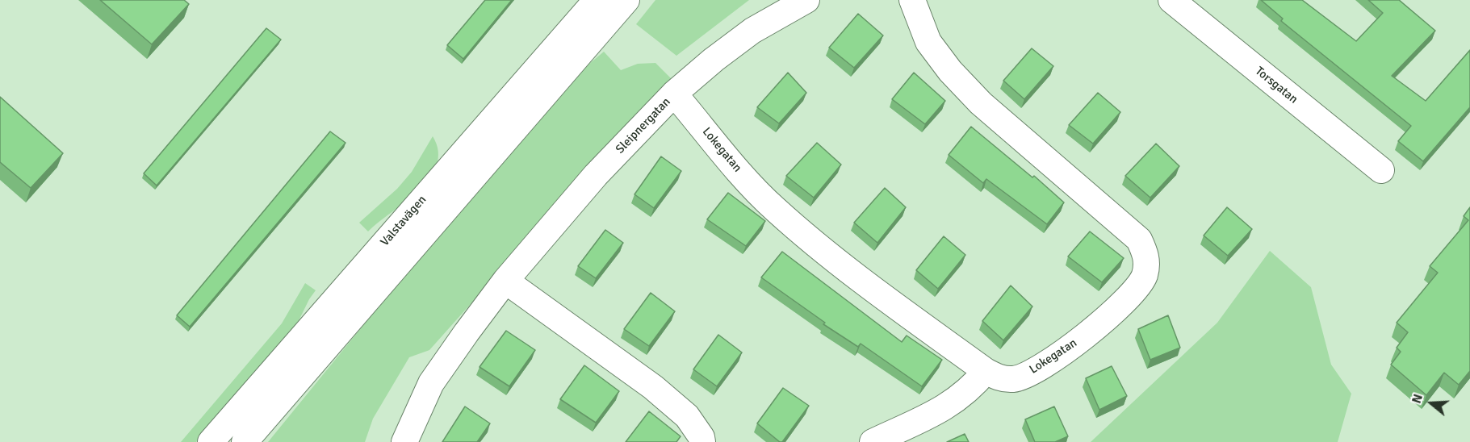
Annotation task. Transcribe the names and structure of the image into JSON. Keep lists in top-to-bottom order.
{
  "streets": {
    "street": [
      "Torsgatan",
      "Sleipnergatan",
      "Lokegatan",
      "Valstavägen"
    ]
  },
  "crossings": [
    ["Sleipnergatan", "Lokegatan"]
  ],
  "north": "left"
}
